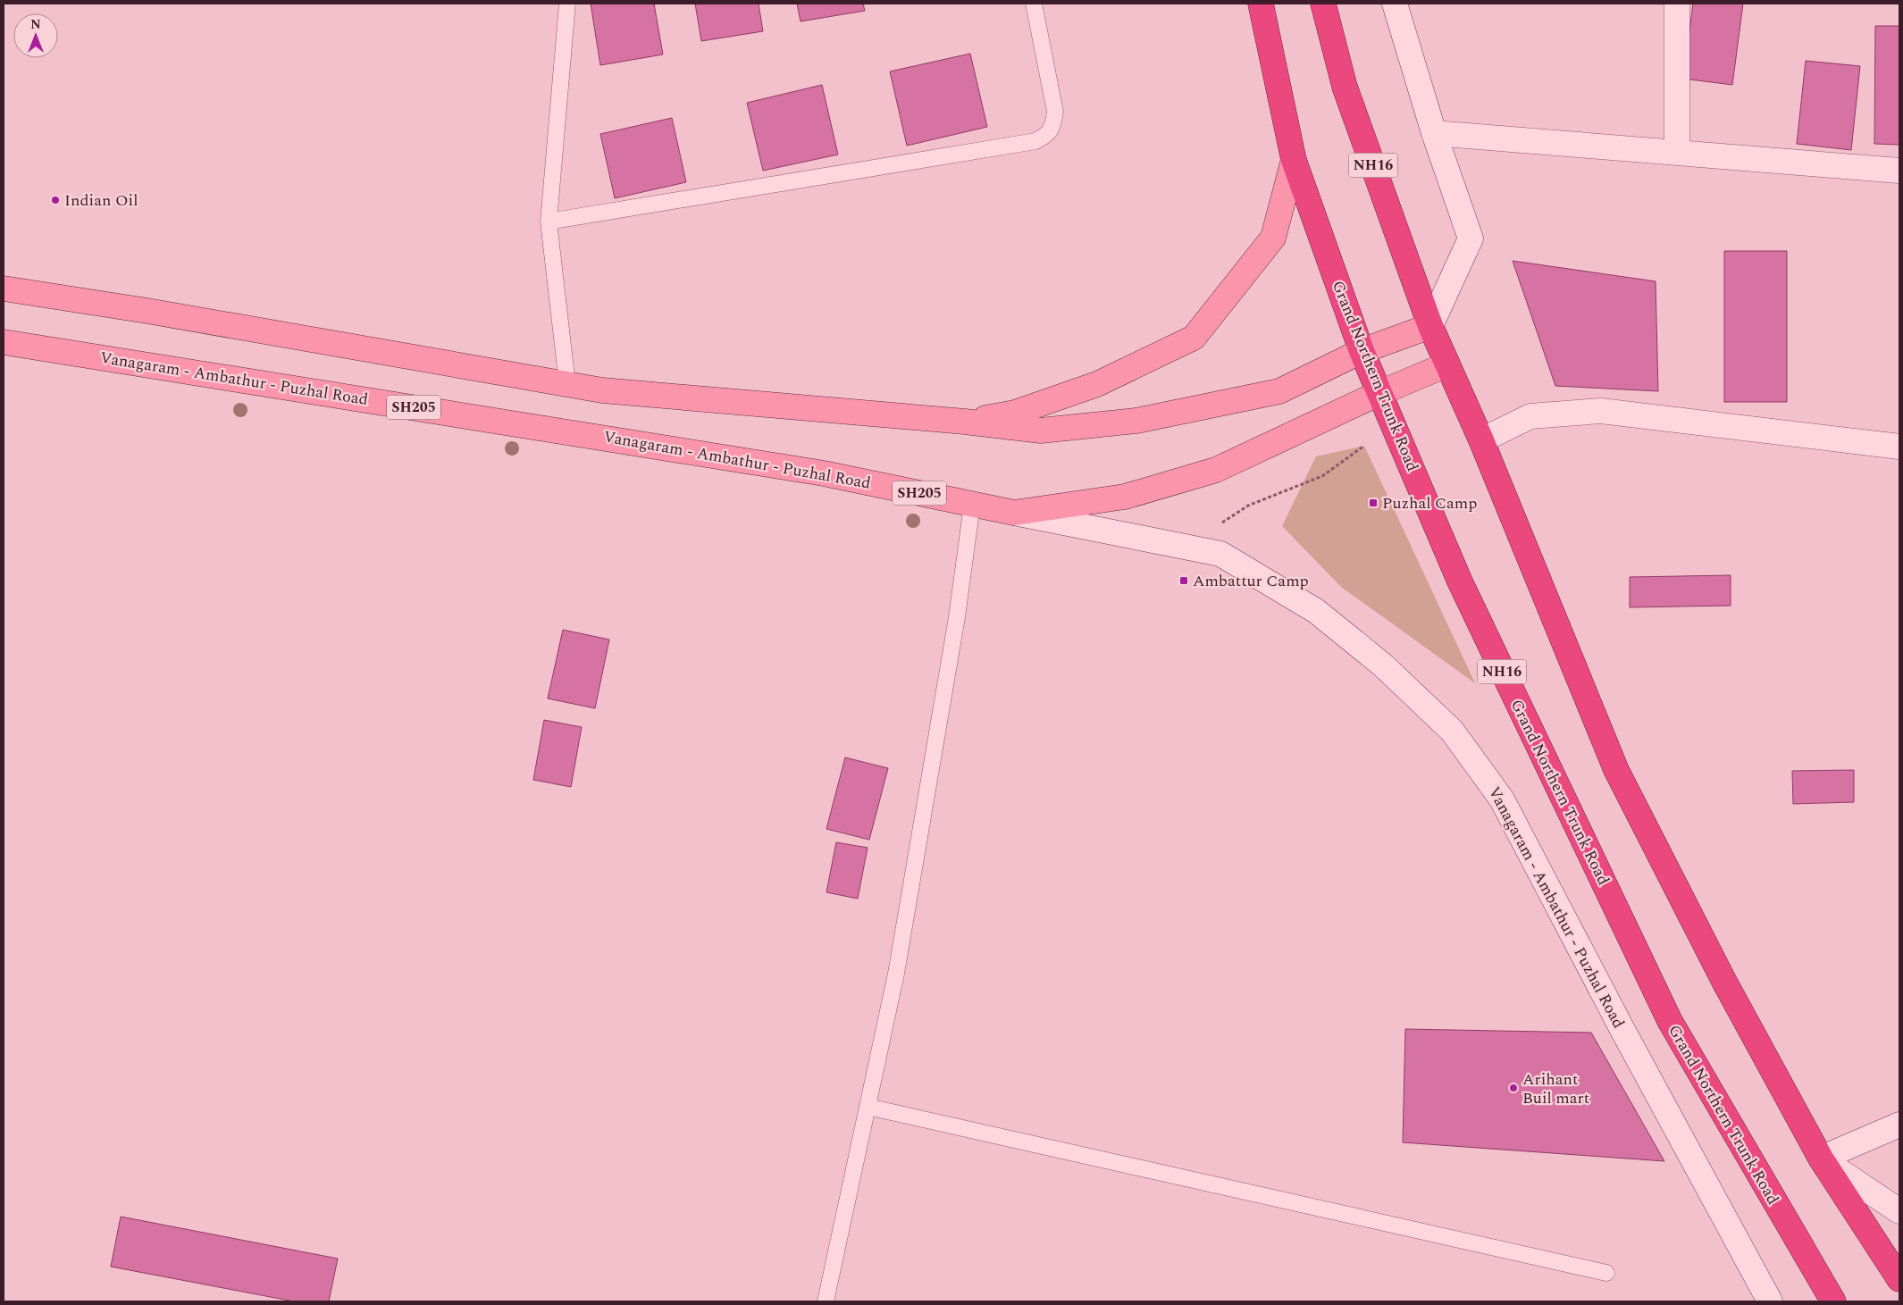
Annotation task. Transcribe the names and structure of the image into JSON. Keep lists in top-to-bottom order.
{
  "streets": {
    "highway": ["NH16", "Grand Northern Trunk Road"],
    "main road": ["Vanagaram - Ambathur - Puzhal Road", "SH205"]
  },
  "places": {
    "other": ["Indian Oil", "Arihant Buil mart"],
    "transit": ["Puzhal Camp", "Ambattur Camp"]
  },
  "north": "top"
}
